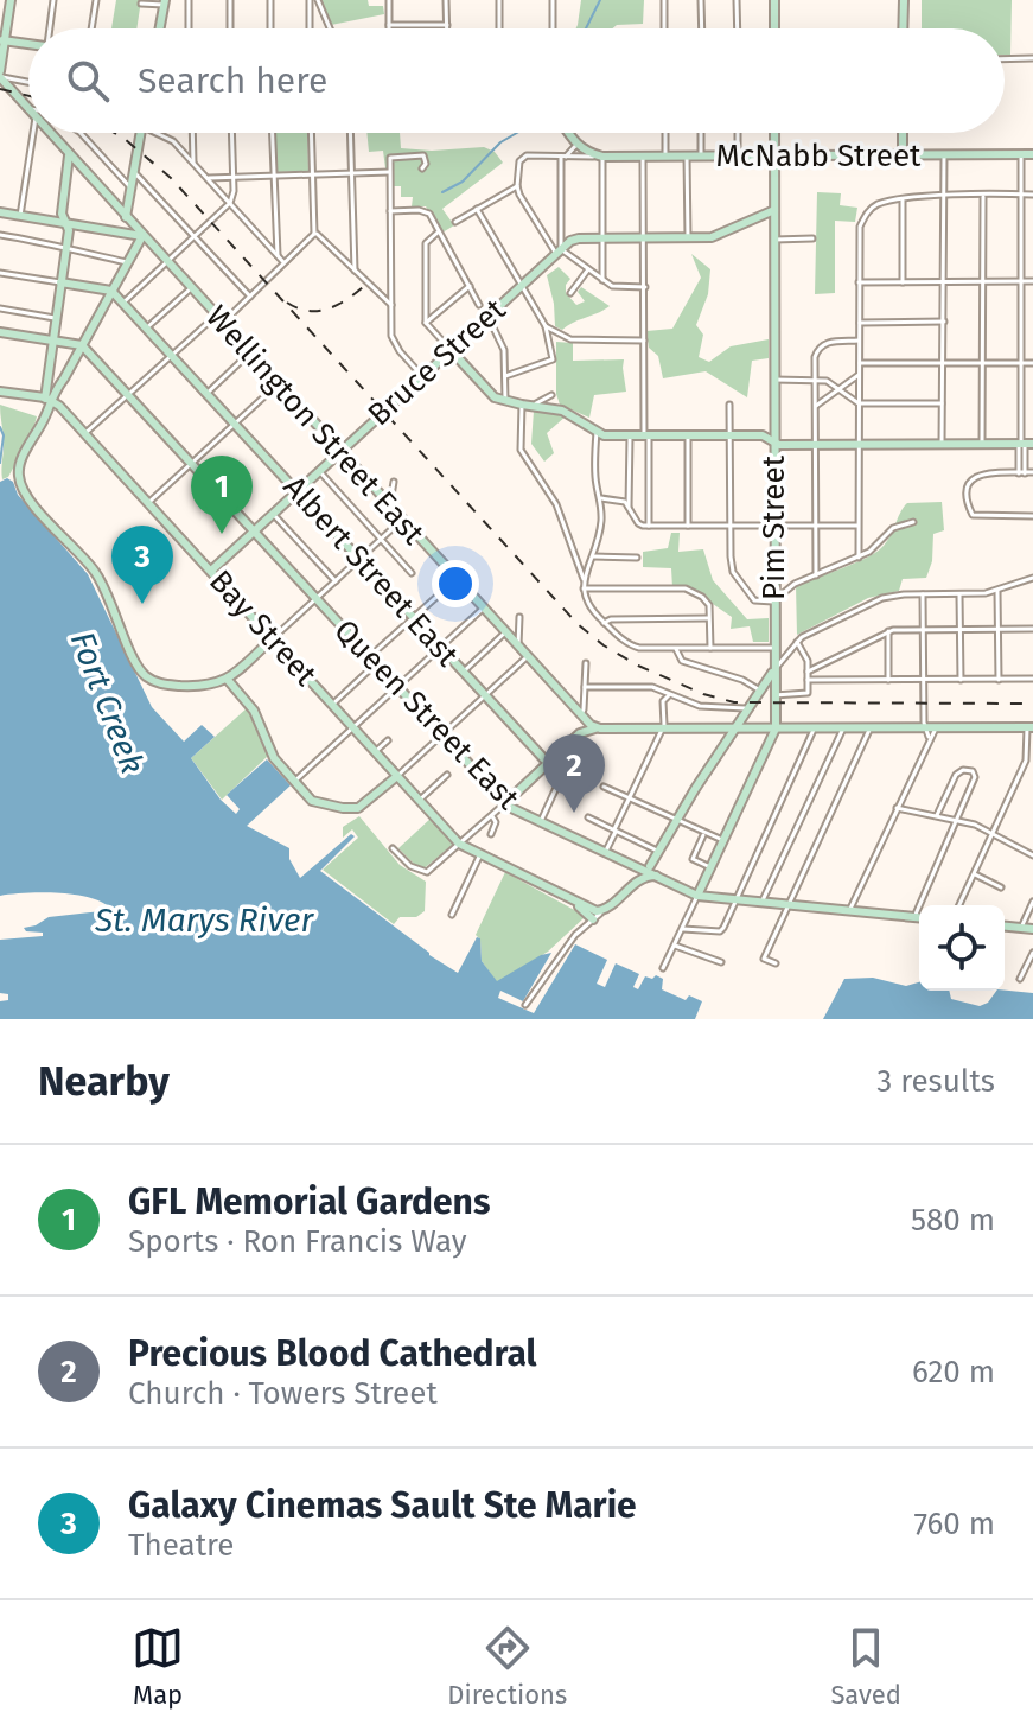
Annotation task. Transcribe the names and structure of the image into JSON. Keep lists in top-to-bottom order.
{
  "streets": {
    "main road": [
      "McNabb Street",
      "Bruce Street",
      "Wellington Street East",
      "Pim Street",
      "Albert Street East",
      "Bay Street",
      "Queen Street East"
    ]
  },
  "crossings": [
    ["McNabb Street", "Pim Street"],
    ["Bruce Street", "Wellington Street East"],
    ["Bruce Street", "Albert Street East"],
    ["Bruce Street", "Bay Street"],
    ["Bruce Street", "Queen Street East"]
  ],
  "water": ["Fort Creek", "St. Marys River"],
  "page": {
    "search": "Search here",
    "pins": ["1", "3", "2"],
    "heading": ["Nearby", "3 results"],
    "list": [
      {
        "mark": "1",
        "name": "GFL Memorial Gardens",
        "note": "Sports · Ron Francis Way",
        "value": "580 m"
      },
      {
        "mark": "2",
        "name": "Precious Blood Cathedral",
        "note": "Church · Towers Street",
        "value": "620 m"
      },
      {
        "mark": "3",
        "name": "Galaxy Cinemas Sault Ste Marie",
        "note": "Theatre",
        "value": "760 m"
      }
    ],
    "nav": ["Map", "Directions", "Saved"]
  }
}
